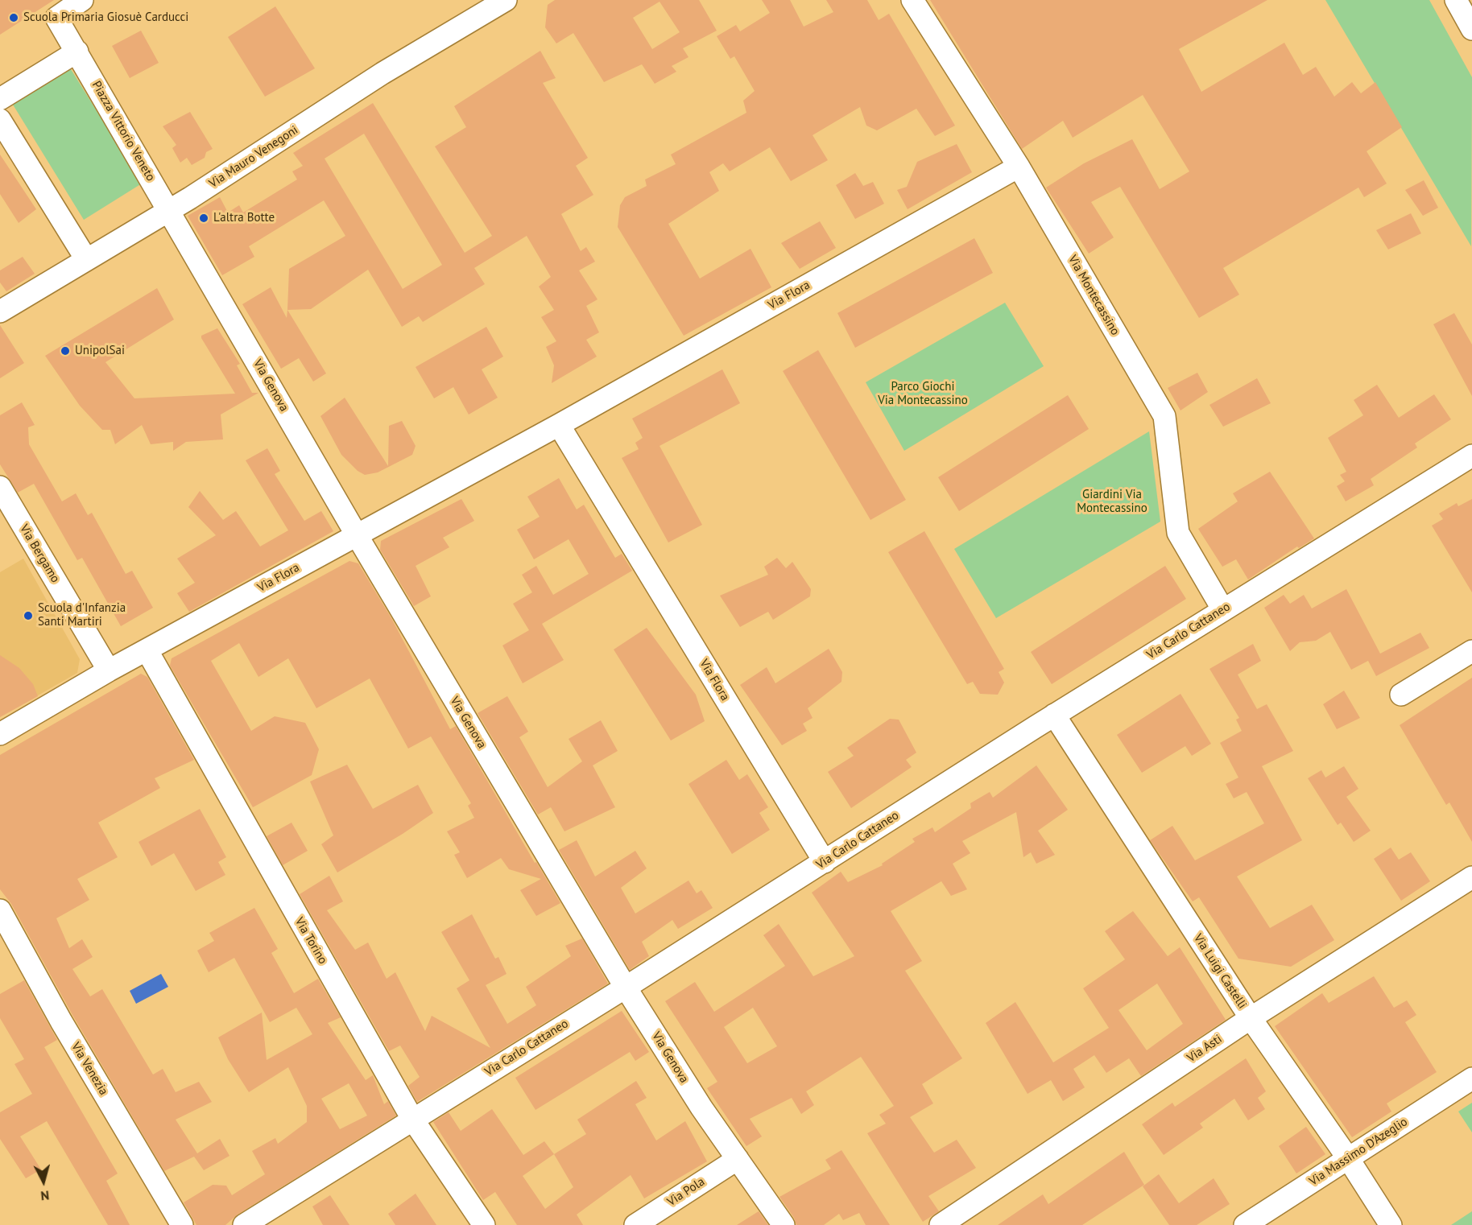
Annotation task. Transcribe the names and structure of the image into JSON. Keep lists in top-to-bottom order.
{
  "streets": {
    "street": [
      "Piazza Vittorio Veneto",
      "Via Mauro Venegoni",
      "Via Flora",
      "Via Montecassino",
      "Via Genova",
      "Via Bergamo",
      "Via Carlo Cattaneo",
      "Via Torino",
      "Via Luigi Castelli",
      "Via Asti",
      "Via Venezia",
      "Via Massimo D'Azeglio",
      "Via Pola"
    ]
  },
  "crossings": [
    ["Piazza Vittorio Veneto", "Via Mauro Venegoni"],
    ["Piazza Vittorio Veneto", "Via Genova"],
    ["Via Mauro Venegoni", "Via Genova"],
    ["Via Flora", "Via Montecassino"],
    ["Via Flora", "Via Genova"],
    ["Via Flora", "Via Bergamo"],
    ["Via Flora", "Via Carlo Cattaneo"],
    ["Via Flora", "Via Torino"],
    ["Via Montecassino", "Via Carlo Cattaneo"],
    ["Via Genova", "Via Carlo Cattaneo"],
    ["Via Genova", "Via Pola"],
    ["Via Carlo Cattaneo", "Via Torino"],
    ["Via Carlo Cattaneo", "Via Luigi Castelli"],
    ["Via Luigi Castelli", "Via Asti"],
    ["Via Luigi Castelli", "Via Massimo D'Azeglio"]
  ],
  "parks": ["Parco Giochi Via Montecassino", "Giardini Via Montecassino"],
  "places": [
    "Scuola Primaria Giosuè Carducci",
    "L'altra Botte",
    "UnipolSai",
    "Scuola d'Infanzia Santi Martiri"
  ],
  "north": "bottom"
}
